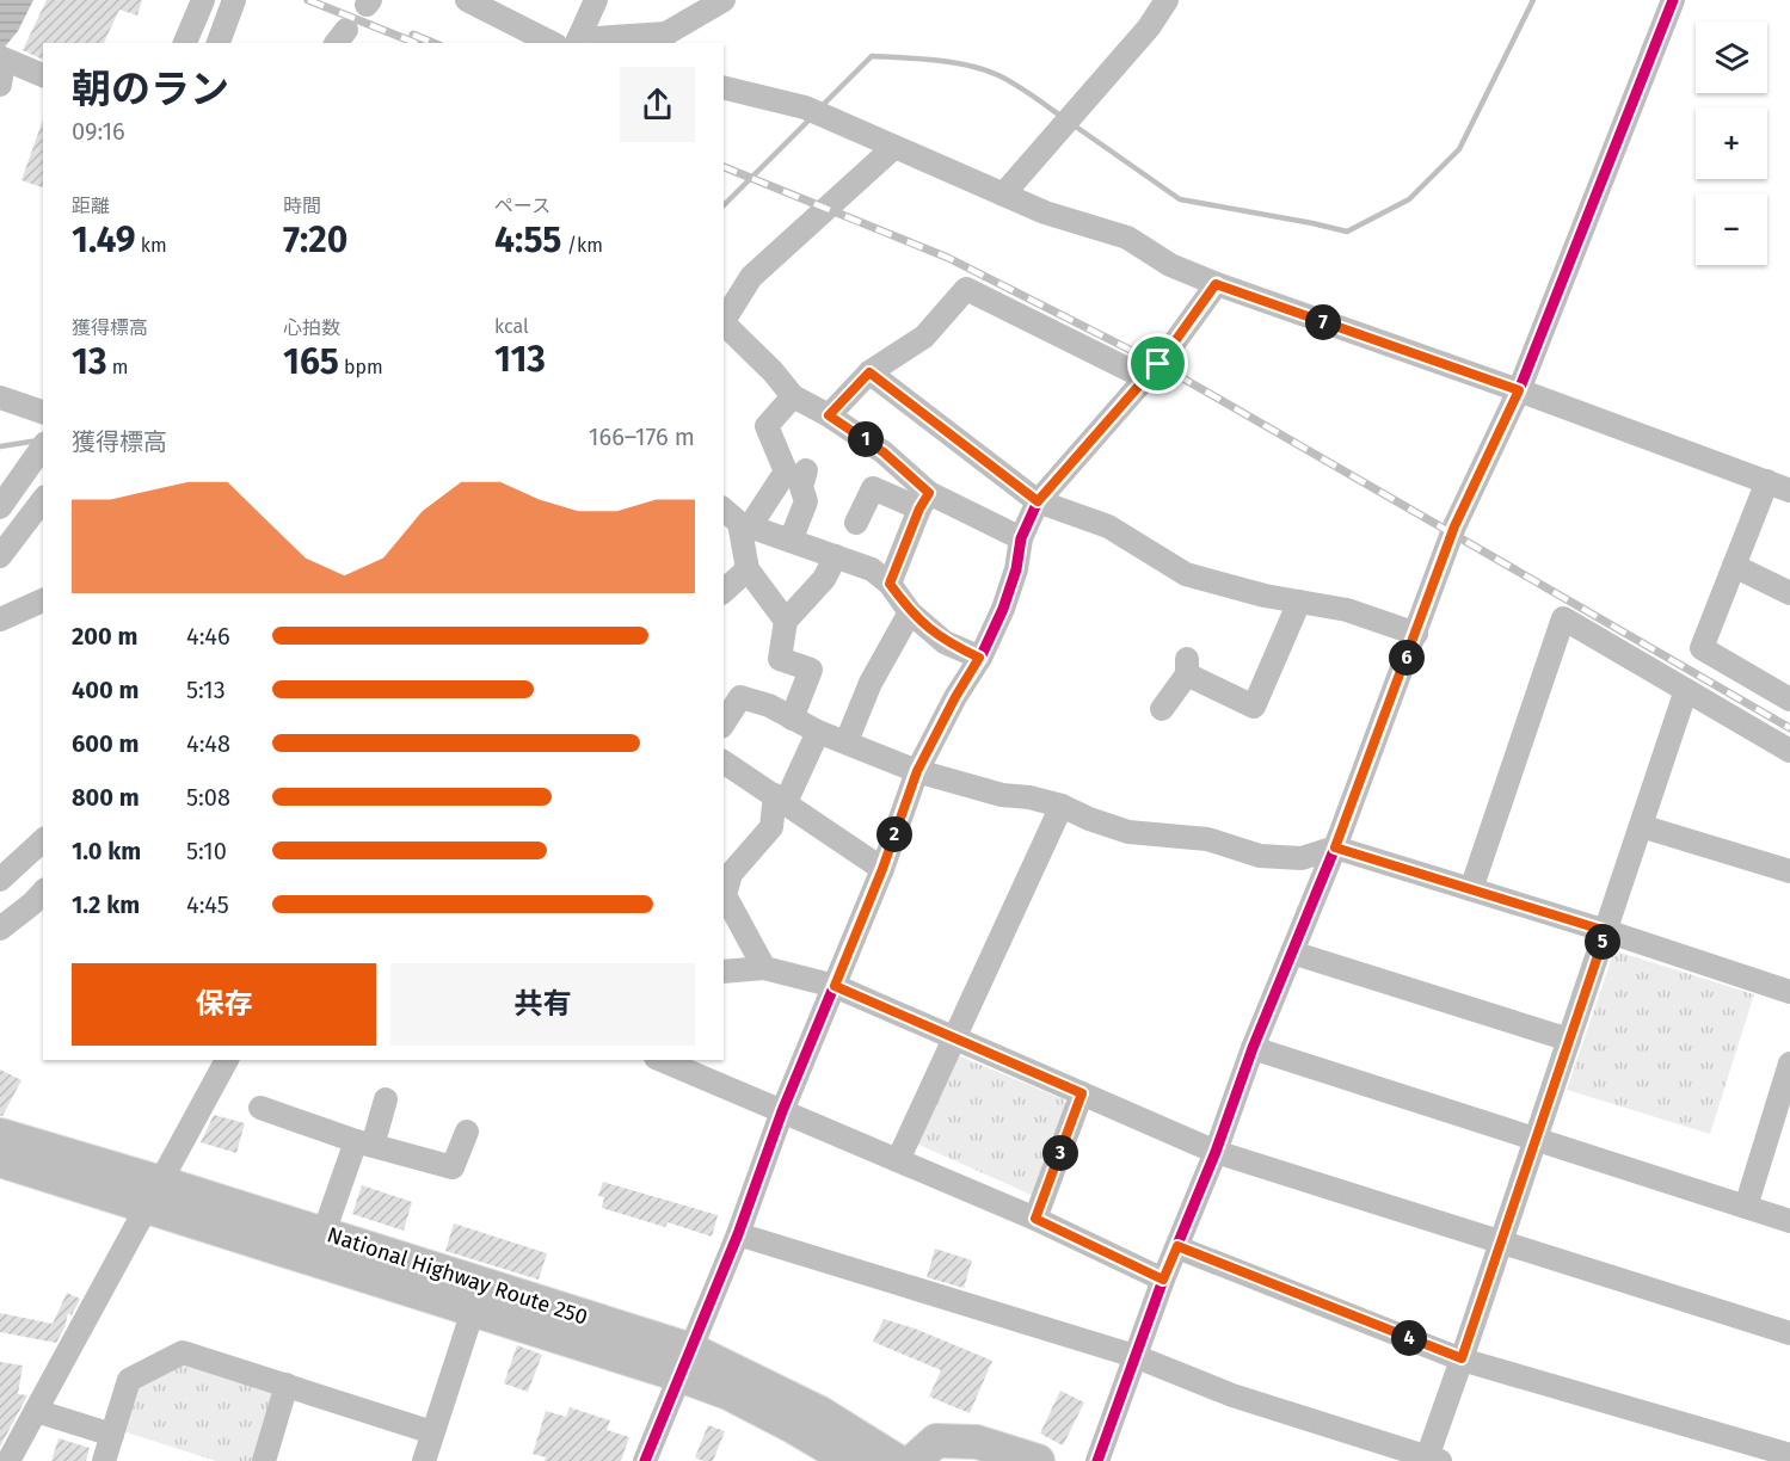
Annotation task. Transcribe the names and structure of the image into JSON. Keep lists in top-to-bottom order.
{
  "streets": {
    "highway": ["National Highway Route 250"]
  },
  "page": {
    "map_buttons": ["+", "−"],
    "heading": ["朝のラン", "09:16"],
    "stats": [
      ["距離", "1.49 km"],
      ["時間", "7:20"],
      ["ペース", "4:55 /km"],
      ["獲得標高", "13 m"],
      ["心拍数", "165 bpm"],
      ["kcal", "113"]
    ],
    "pins": [
      "7",
      "1",
      "6",
      "2",
      "5",
      "3",
      "4"
    ],
    "chart": ["獲得標高", "166–176 m"],
    "list": [
      {
        "name": "200 m",
        "note": "4:46"
      },
      {
        "name": "400 m",
        "note": "5:13"
      },
      {
        "name": "600 m",
        "note": "4:48"
      },
      {
        "name": "800 m",
        "note": "5:08"
      },
      {
        "name": "1.0 km",
        "note": "5:10"
      },
      {
        "name": "1.2 km",
        "note": "4:45"
      }
    ],
    "buttons": ["保存", "共有"]
  }
}
